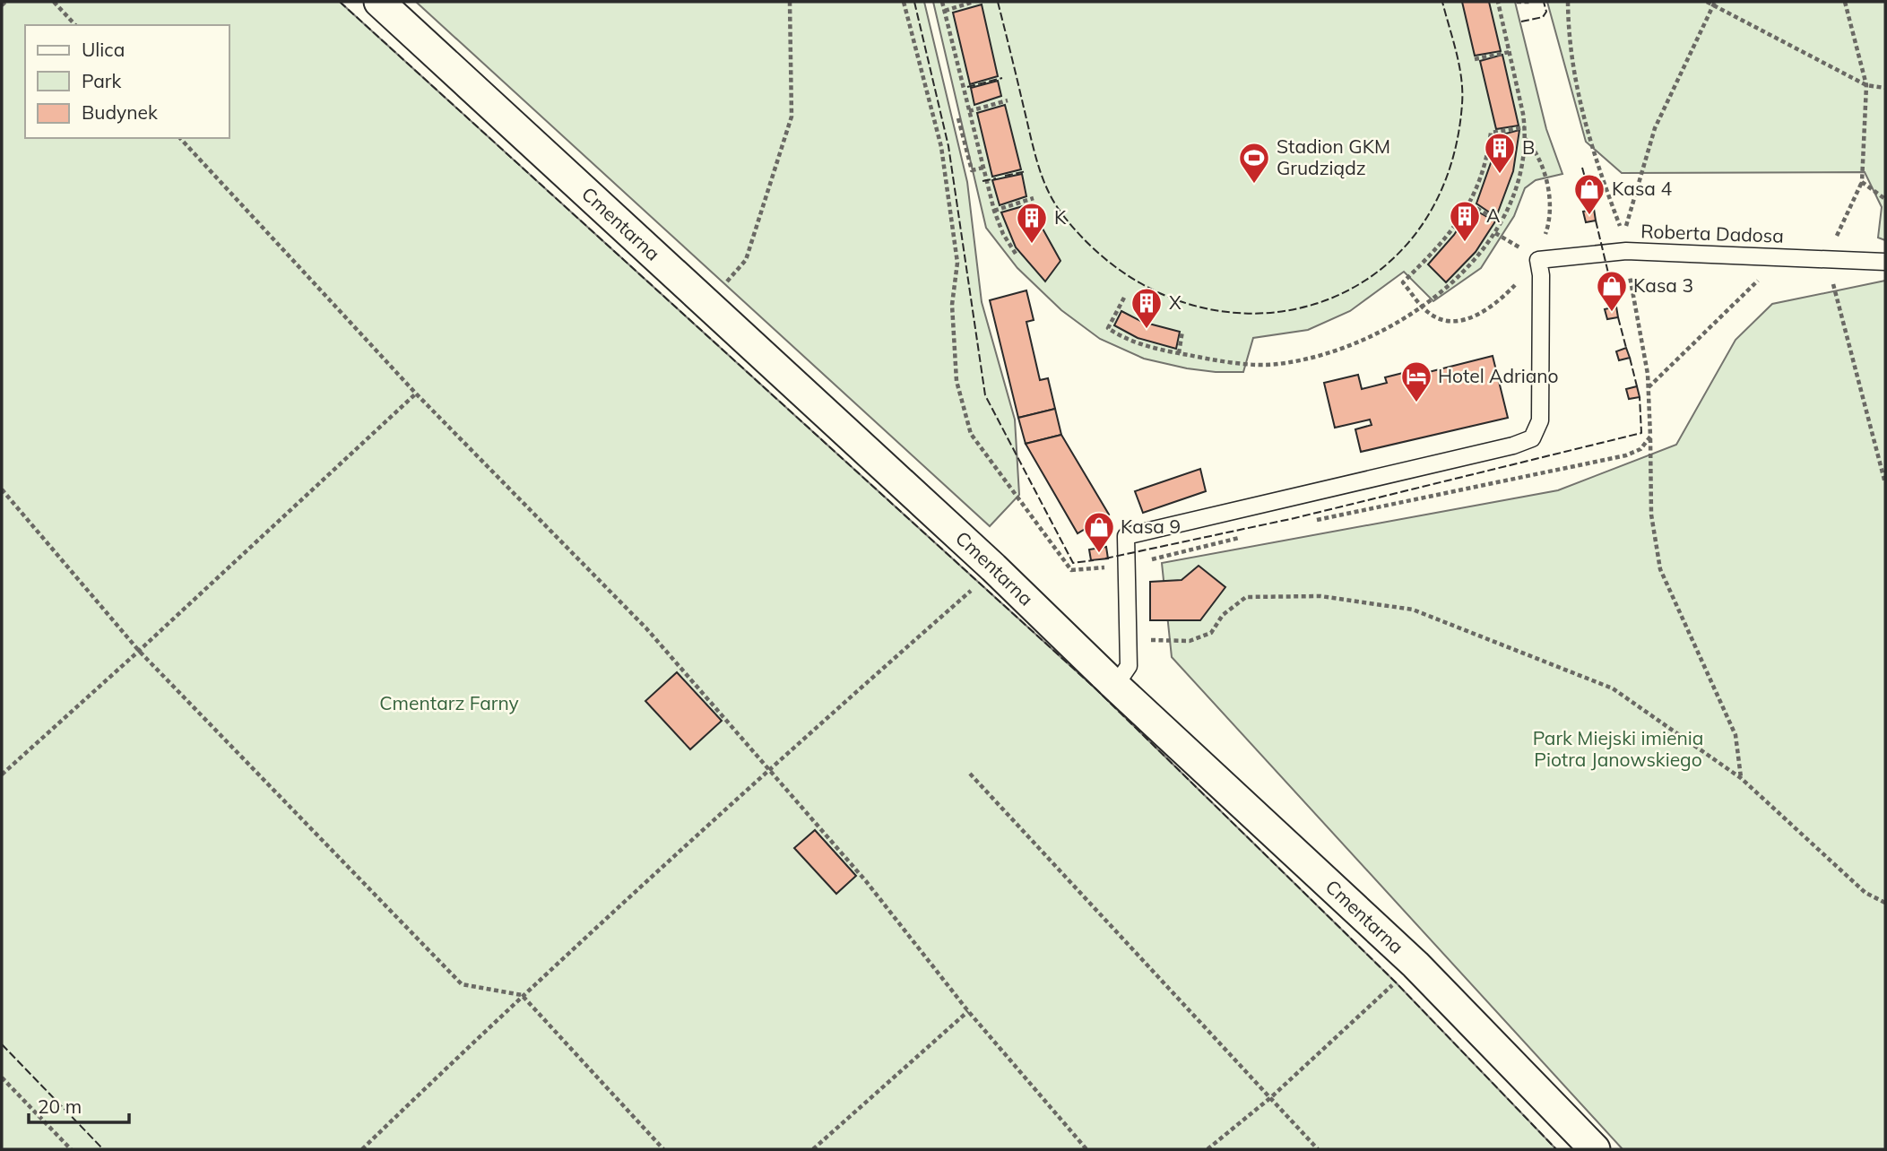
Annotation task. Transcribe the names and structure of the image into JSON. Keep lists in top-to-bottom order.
{
  "streets": {
    "street": ["Cmentarna"],
    "lane": ["Roberta Dadosa"]
  },
  "parks": ["Cmentarz Farny", "Park Miejski imienia Piotra Janowskiego"],
  "places": {
    "building": [
      "B",
      "A",
      "K",
      "X"
    ],
    "sports": ["Stadion GKM Grudziądz"],
    "shop": ["Kasa 4", "Kasa 3", "Kasa 9"],
    "hotel": ["Hotel Adriano"]
  },
  "legend": ["Ulica", "Park", "Budynek"],
  "scale_bar": "20 m"
}
